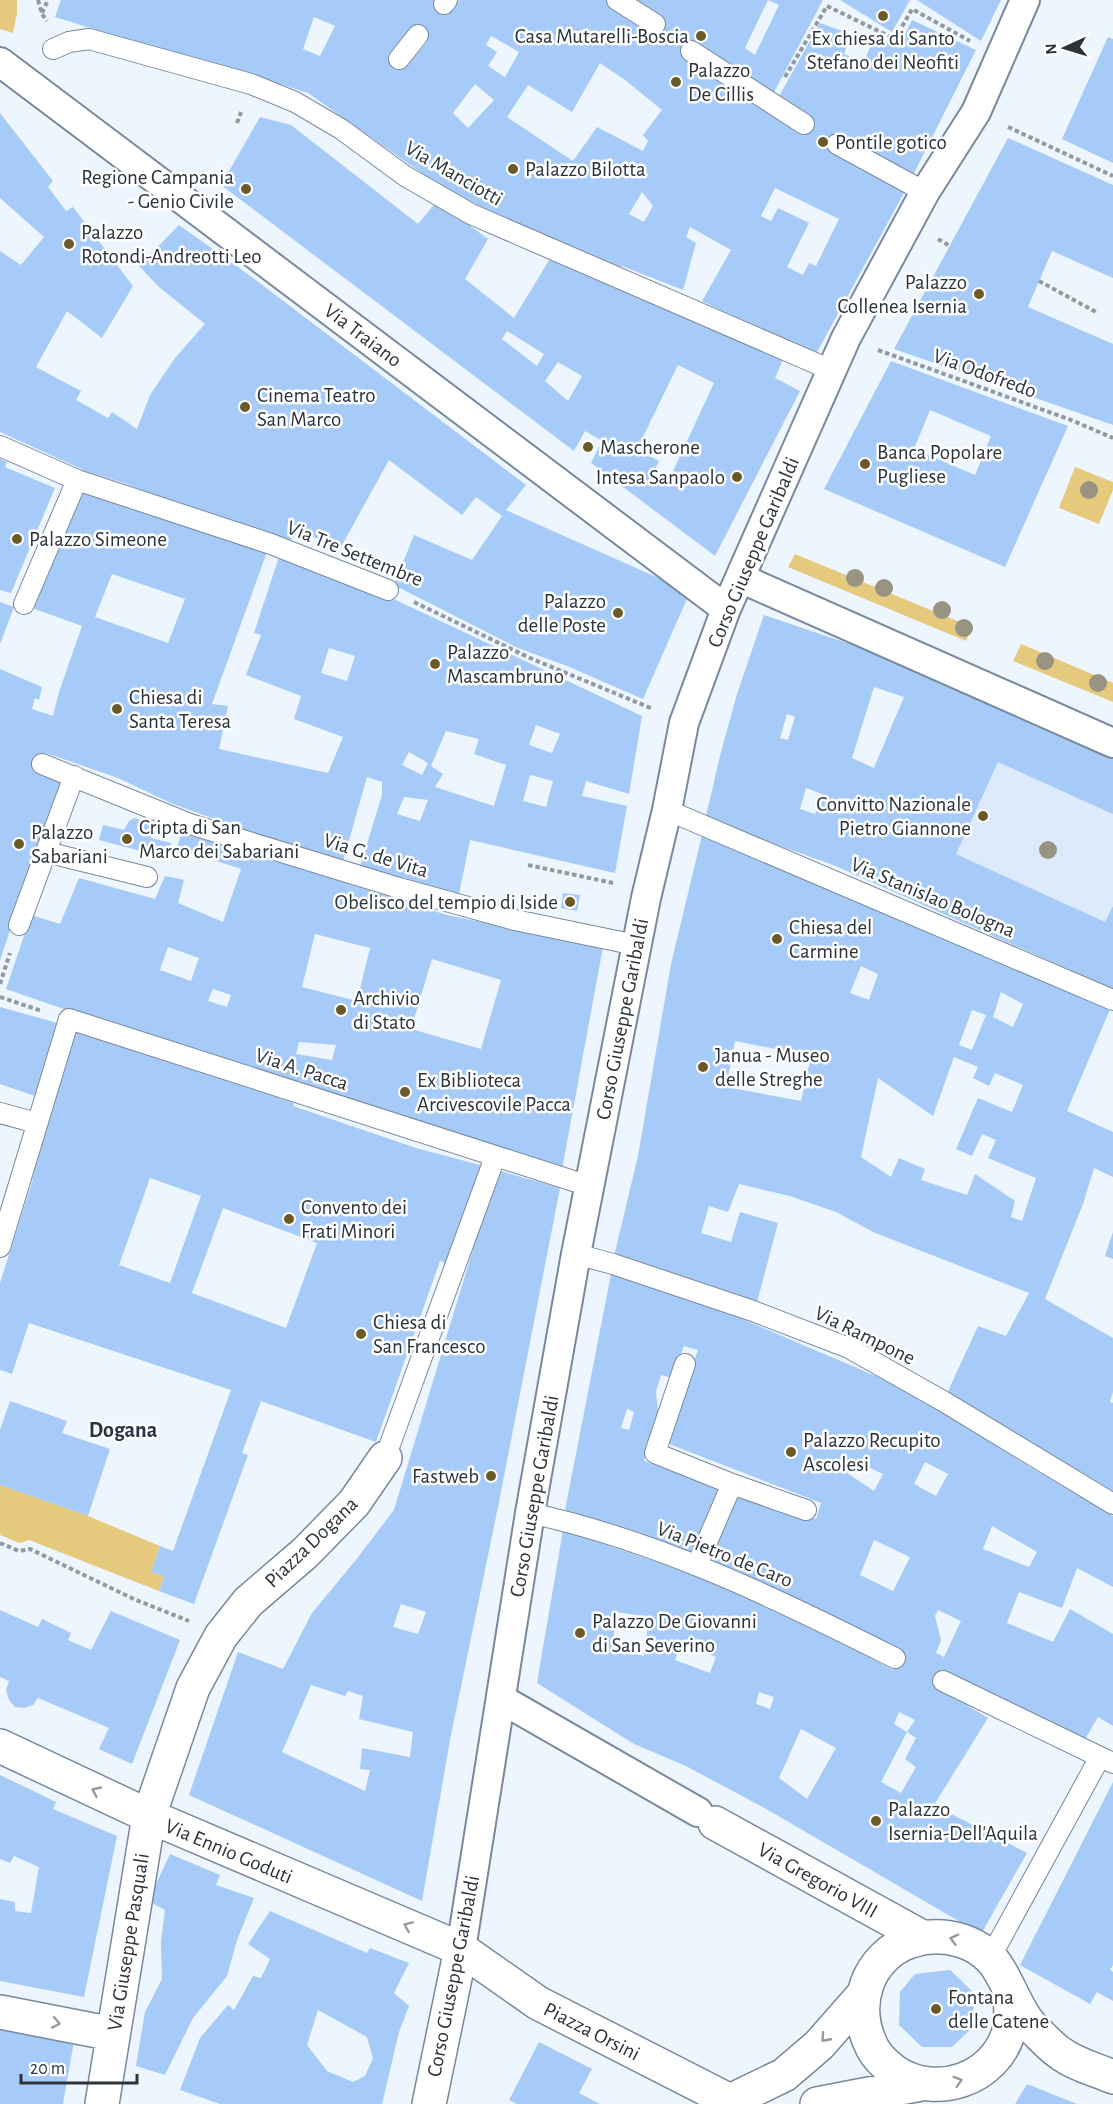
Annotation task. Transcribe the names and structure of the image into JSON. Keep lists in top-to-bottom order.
{
  "streets": {
    "street": [
      "Via Traiano",
      "Corso Giuseppe Garibaldi",
      "Piazza Dogana",
      "Via Ennio Goduti",
      "Via Gregorio VIII",
      "Via Giuseppe Pasquali",
      "Piazza Orsini"
    ],
    "lane": [
      "Via Manciotti",
      "Via Tre Settembre",
      "Via G. de Vita",
      "Via Stanislao Bologna",
      "Via A. Pacca",
      "Via Rampone",
      "Via Pietro de Caro"
    ],
    "path": ["Via Odofredo"]
  },
  "crossings": [
    ["Via Manciotti", "Corso Giuseppe Garibaldi"],
    ["Via Traiano", "Corso Giuseppe Garibaldi"],
    ["Via Odofredo", "Corso Giuseppe Garibaldi"],
    ["Corso Giuseppe Garibaldi", "Via Tre Settembre"],
    ["Corso Giuseppe Garibaldi", "Via G. de Vita"],
    ["Corso Giuseppe Garibaldi", "Via Stanislao Bologna"],
    ["Corso Giuseppe Garibaldi", "Via A. Pacca"],
    ["Corso Giuseppe Garibaldi", "Via Rampone"],
    ["Corso Giuseppe Garibaldi", "Via Pietro de Caro"],
    ["Corso Giuseppe Garibaldi", "Via Ennio Goduti"],
    ["Corso Giuseppe Garibaldi", "Via Gregorio VIII"],
    ["Corso Giuseppe Garibaldi", "Piazza Orsini"],
    ["Via A. Pacca", "Piazza Dogana"],
    ["Piazza Dogana", "Via Ennio Goduti"],
    ["Piazza Dogana", "Via Giuseppe Pasquali"],
    ["Via Ennio Goduti", "Via Giuseppe Pasquali"],
    ["Via Ennio Goduti", "Piazza Orsini"],
    ["Via Gregorio VIII", "Piazza Orsini"]
  ],
  "one_way": ["Via Ennio Goduti"],
  "districts": ["Dogana"],
  "places": [
    "Ex chiesa di Santo Stefano dei Neofiti",
    "Casa Mutarelli-Boscia",
    "Palazzo De Cillis",
    "Pontile gotico",
    "Palazzo Bilotta",
    "Regione Campania - Genio Civile",
    "Palazzo Rotondi-Andreotti Leo",
    "Palazzo Collenea Isernia",
    "Cinema Teatro San Marco",
    "Mascherone",
    "Banca Popolare Pugliese",
    "Intesa Sanpaolo",
    "Palazzo Simeone",
    "Palazzo delle Poste",
    "Palazzo Mascambruno",
    "Chiesa di Santa Teresa",
    "Convitto Nazionale Pietro Giannone",
    "Cripta di San Marco dei Sabariani",
    "Palazzo Sabariani",
    "Obelisco del tempio di Iside",
    "Chiesa del Carmine",
    "Archivio di Stato",
    "Janua - Museo delle Streghe",
    "Ex Biblioteca Arcivescovile Pacca",
    "Convento dei Frati Minori",
    "Chiesa di San Francesco",
    "Palazzo Recupito Ascolesi",
    "Fastweb",
    "Palazzo De Giovanni di San Severino",
    "Palazzo Isernia-Dell'Aquila",
    "Fontana delle Catene"
  ],
  "scale_bar": "20 m",
  "north": "left"
}
